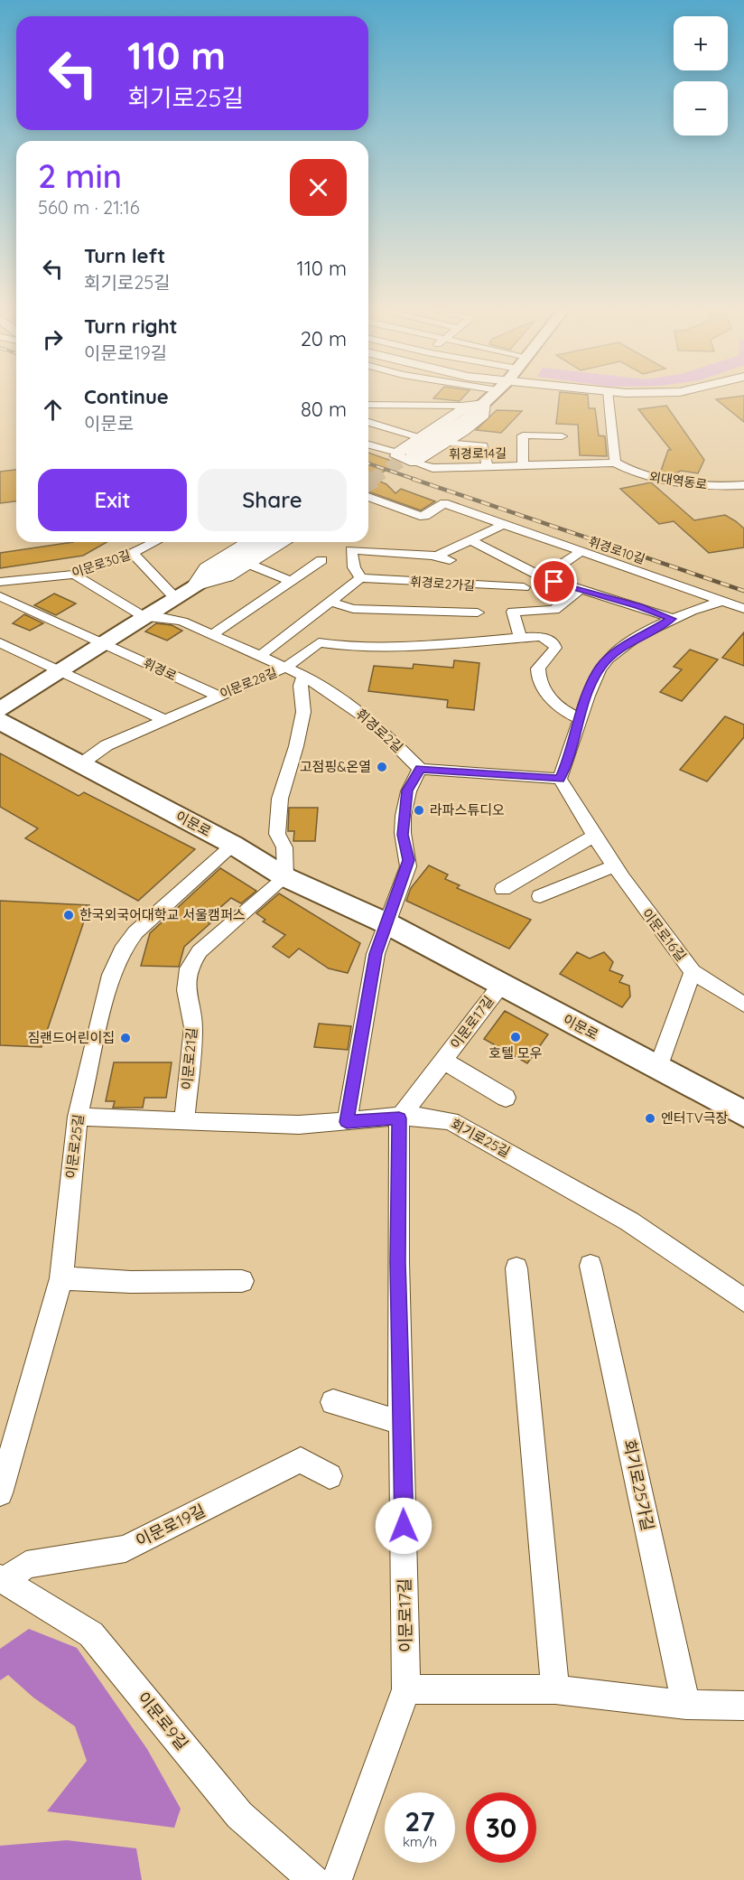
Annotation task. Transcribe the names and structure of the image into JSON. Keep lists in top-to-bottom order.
{
  "streets": {
    "main road": ["이문로"],
    "street": [
      "휘경로14길",
      "외대역동로",
      "휘경로10길",
      "이문로30길",
      "휘경로2가길",
      "휘경로",
      "이문로28길",
      "휘경로2길",
      "이문로16길",
      "이문로17길",
      "이문로21길",
      "회기로25길",
      "이문로25길",
      "회기로25가길",
      "이문로19길",
      "이문로9길"
    ]
  },
  "crossings": [
    ["휘경로14길", "외대역동로"],
    ["휘경로", "이문로28길"],
    ["이문로28길", "휘경로2길"],
    ["이문로28길", "이문로"],
    ["이문로", "이문로16길"],
    ["이문로", "이문로17길"],
    ["이문로", "이문로21길"],
    ["이문로", "이문로25길"],
    ["이문로17길", "회기로25길"],
    ["이문로21길", "회기로25길"],
    ["회기로25길", "이문로25길"],
    ["이문로19길", "이문로9길"]
  ],
  "places": [
    "고점핑&온열",
    "라파스튜디오",
    "한국외국어대학교 서울캠퍼스",
    "호텔 모우",
    "짐랜드어린이집",
    "엔터TV극장"
  ],
  "page": {
    "map_buttons": ["+", "−"],
    "turn": ["110 m", "회기로25길"],
    "heading": ["2 min", "560 m · 21:16"],
    "list": [
      {
        "name": "Turn left",
        "note": "회기로25길",
        "value": "110 m"
      },
      {
        "name": "Turn right",
        "note": "이문로19길",
        "value": "20 m"
      },
      {
        "name": "Continue",
        "note": "이문로",
        "value": "80 m"
      }
    ],
    "buttons": ["Exit", "Share"],
    "speed": "27 km/h",
    "limit": "30"
  }
}
